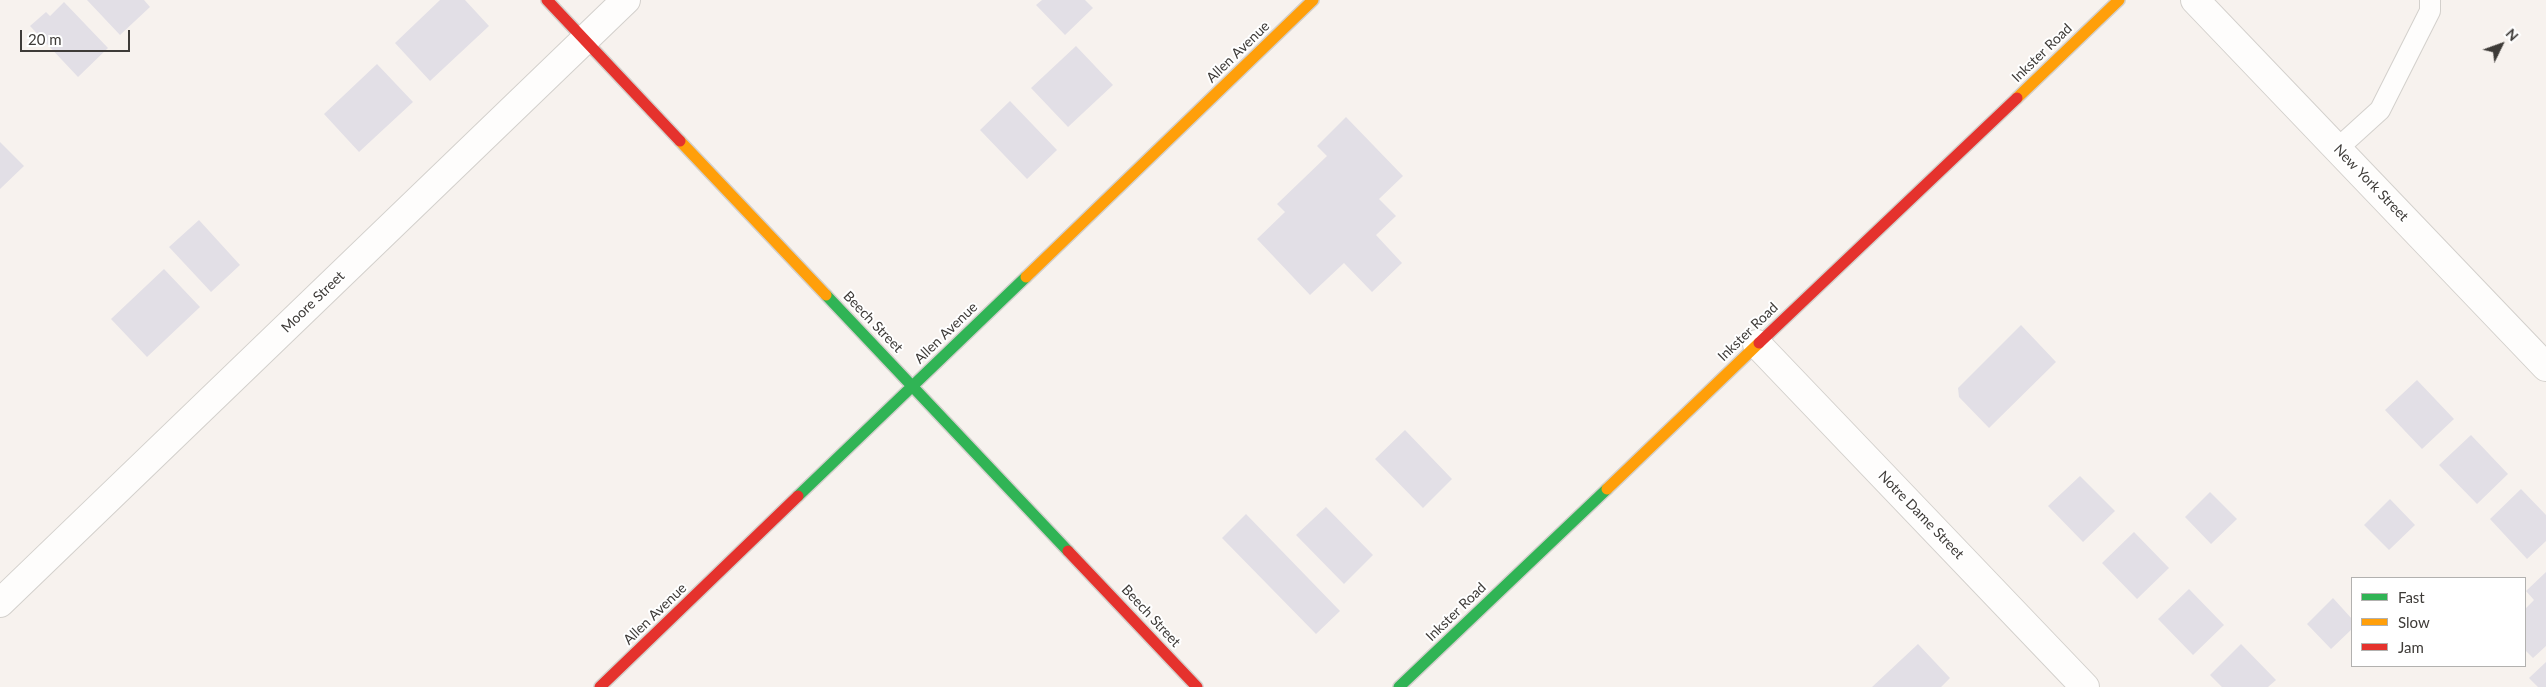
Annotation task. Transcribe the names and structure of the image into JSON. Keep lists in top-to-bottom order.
{
  "streets": {
    "street": [
      "Allen Avenue",
      "Inkster Road",
      "New York Street",
      "Moore Street",
      "Beech Street",
      "Notre Dame Street"
    ]
  },
  "crossings": [
    ["Allen Avenue", "Beech Street"],
    ["Inkster Road", "Notre Dame Street"],
    ["Moore Street", "Beech Street"]
  ],
  "legend": ["Fast", "Slow", "Jam"],
  "scale_bar": "20 m",
  "north": "top right"
}
